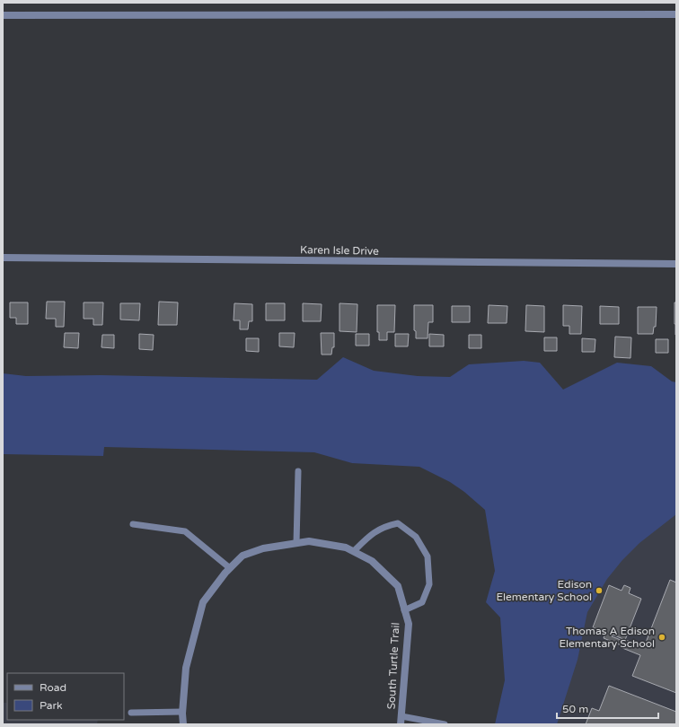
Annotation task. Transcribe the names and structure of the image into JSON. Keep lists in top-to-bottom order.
{
  "streets": {
    "street": ["Karen Isle Drive", "South Turtle Trail"]
  },
  "places": ["Edison Elementary School", "Thomas A Edison Elementary School"],
  "legend": ["Road", "Park"],
  "scale_bar": "50 m"
}
